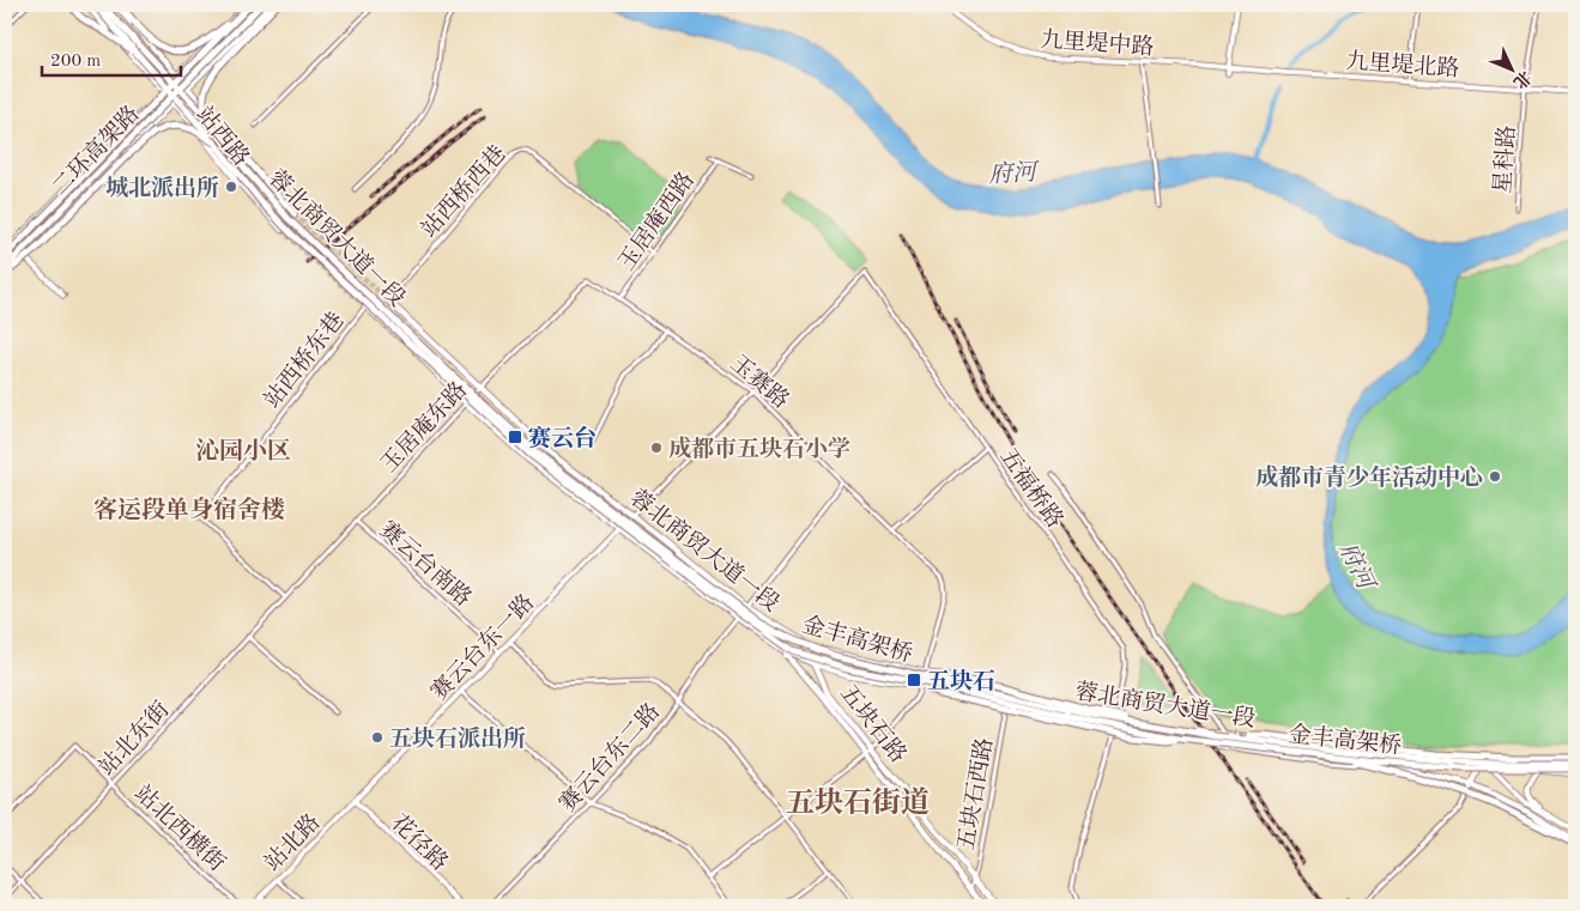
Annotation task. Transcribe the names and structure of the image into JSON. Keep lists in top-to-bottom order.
{
  "streets": {
    "highway": ["二环高架路", "蓉北商贸大道一段", "金丰高架桥"],
    "main road": ["站西路", "五块石路"],
    "street": [
      "九里堤中路",
      "九里堤北路",
      "星科路",
      "站西桥西巷",
      "玉居庵西路",
      "站西桥东巷",
      "玉赛路",
      "玉居庵东路",
      "五福桥路",
      "赛云台南路",
      "赛云台东一路",
      "站北东街",
      "赛云台东二路",
      "五块石西路",
      "站北西横街",
      "站北路",
      "花径路"
    ]
  },
  "crossings": [
    ["九里堤中路", "九里堤北路"],
    ["九里堤北路", "星科路"],
    ["站西桥西巷", "玉居庵西路"],
    ["站西桥西巷", "蓉北商贸大道一段"],
    ["玉居庵西路", "玉赛路"],
    ["蓉北商贸大道一段", "站西桥东巷"],
    ["蓉北商贸大道一段", "玉赛路"],
    ["蓉北商贸大道一段", "玉居庵东路"],
    ["蓉北商贸大道一段", "五福桥路"],
    ["蓉北商贸大道一段", "金丰高架桥"],
    ["蓉北商贸大道一段", "赛云台东一路"],
    ["蓉北商贸大道一段", "五块石路"],
    ["蓉北商贸大道一段", "赛云台东二路"],
    ["蓉北商贸大道一段", "五块石西路"],
    ["站西桥东巷", "玉居庵东路"],
    ["站西桥东巷", "站北东街"],
    ["玉赛路", "玉居庵东路"],
    ["玉赛路", "五福桥路"],
    ["玉赛路", "赛云台东二路"],
    ["玉居庵东路", "赛云台南路"],
    ["玉居庵东路", "站北东街"],
    ["赛云台南路", "赛云台东一路"],
    ["金丰高架桥", "赛云台东二路"],
    ["赛云台东一路", "站北路"],
    ["赛云台东一路", "花径路"],
    ["五块石路", "五块石西路"],
    ["站北东街", "站北西横街"],
    ["站北路", "花径路"]
  ],
  "districts": ["沁园小区", "客运段单身宿舍楼", "五块石街道"],
  "water": ["府河"],
  "places": {
    "other": [
      "城北派出所",
      "成都市五块石小学",
      "成都市青少年活动中心",
      "五块石派出所"
    ],
    "transit": ["赛云台", "五块石"]
  },
  "scale_bar": "200 m",
  "north": "bottom right"
}
